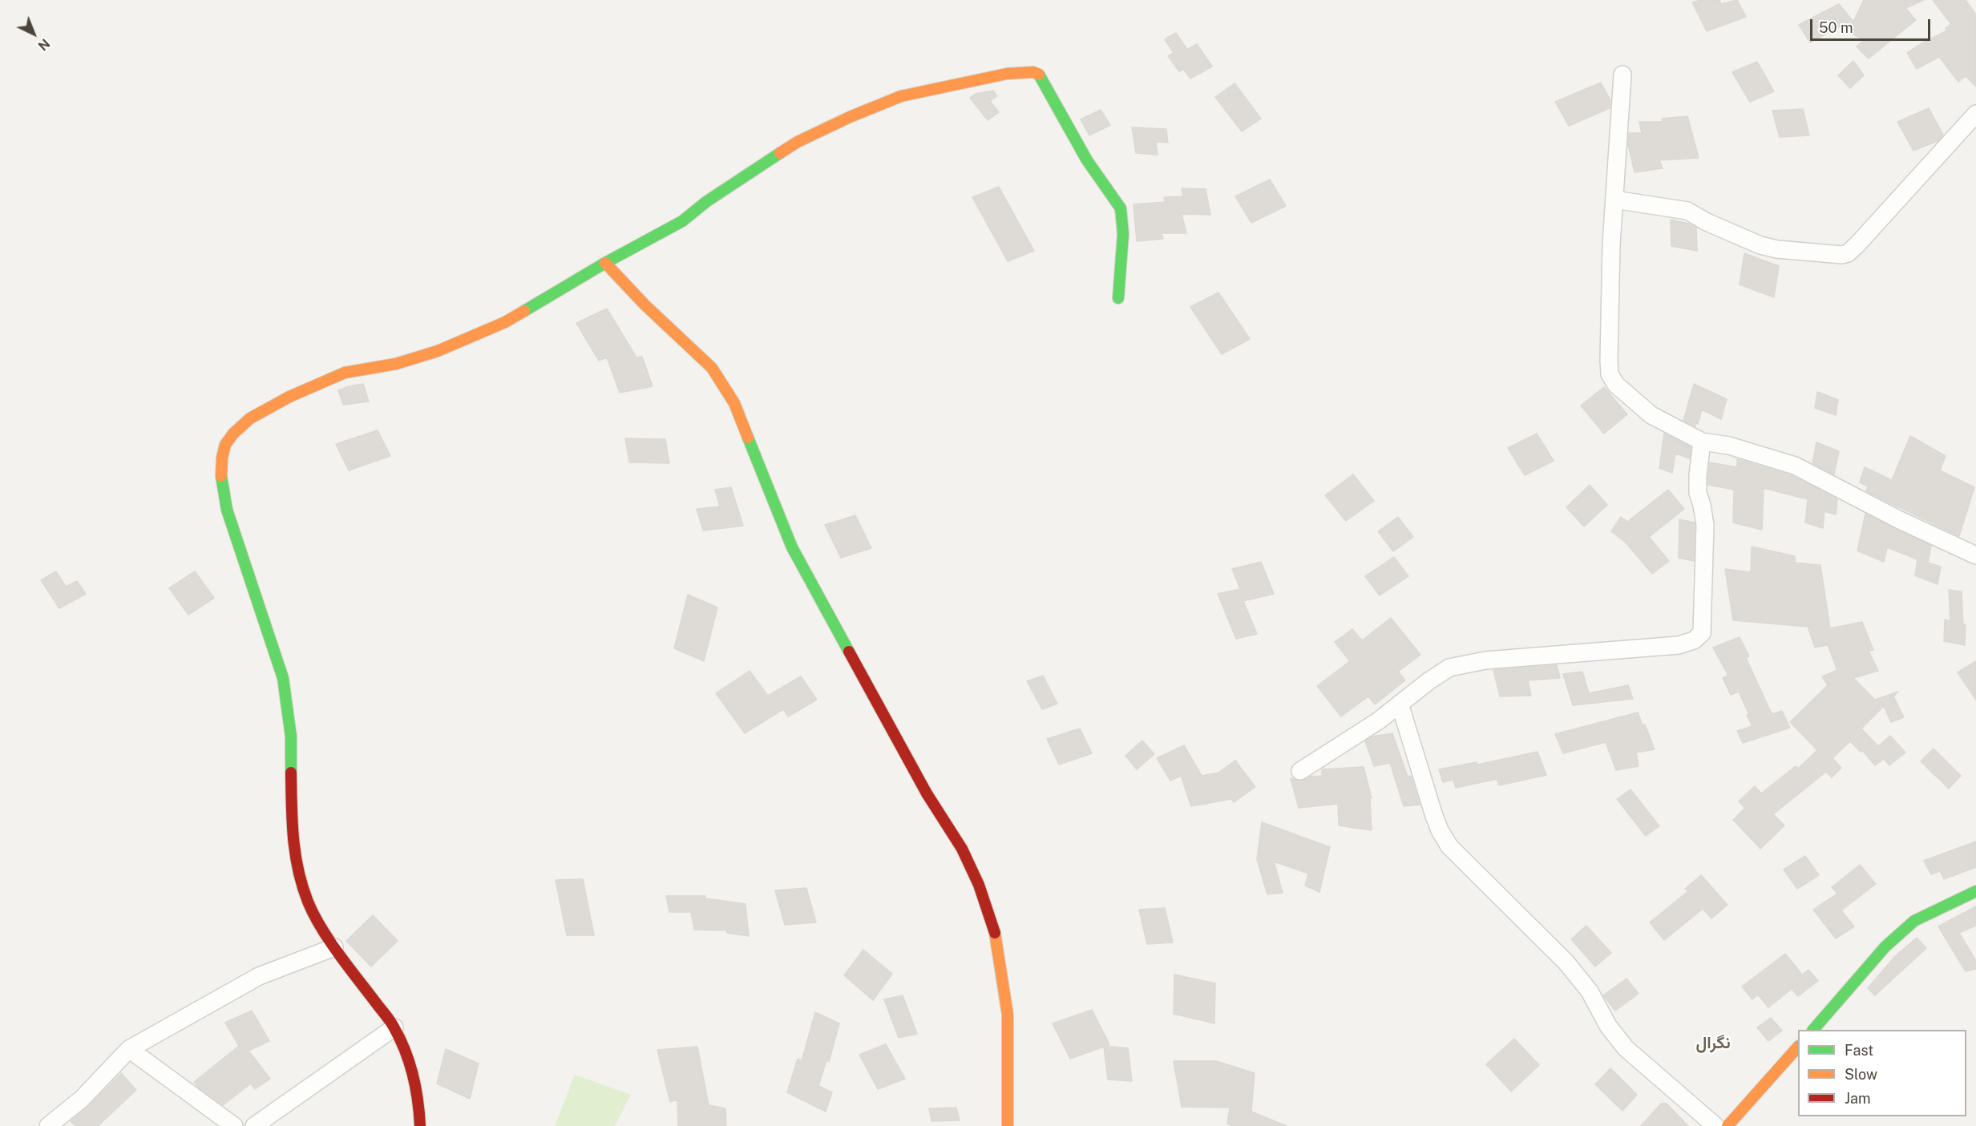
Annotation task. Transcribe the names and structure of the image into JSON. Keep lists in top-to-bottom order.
{
  "districts": ["نگرال"],
  "legend": ["Fast", "Slow", "Jam"],
  "scale_bar": "50 m",
  "north": "bottom right"
}
